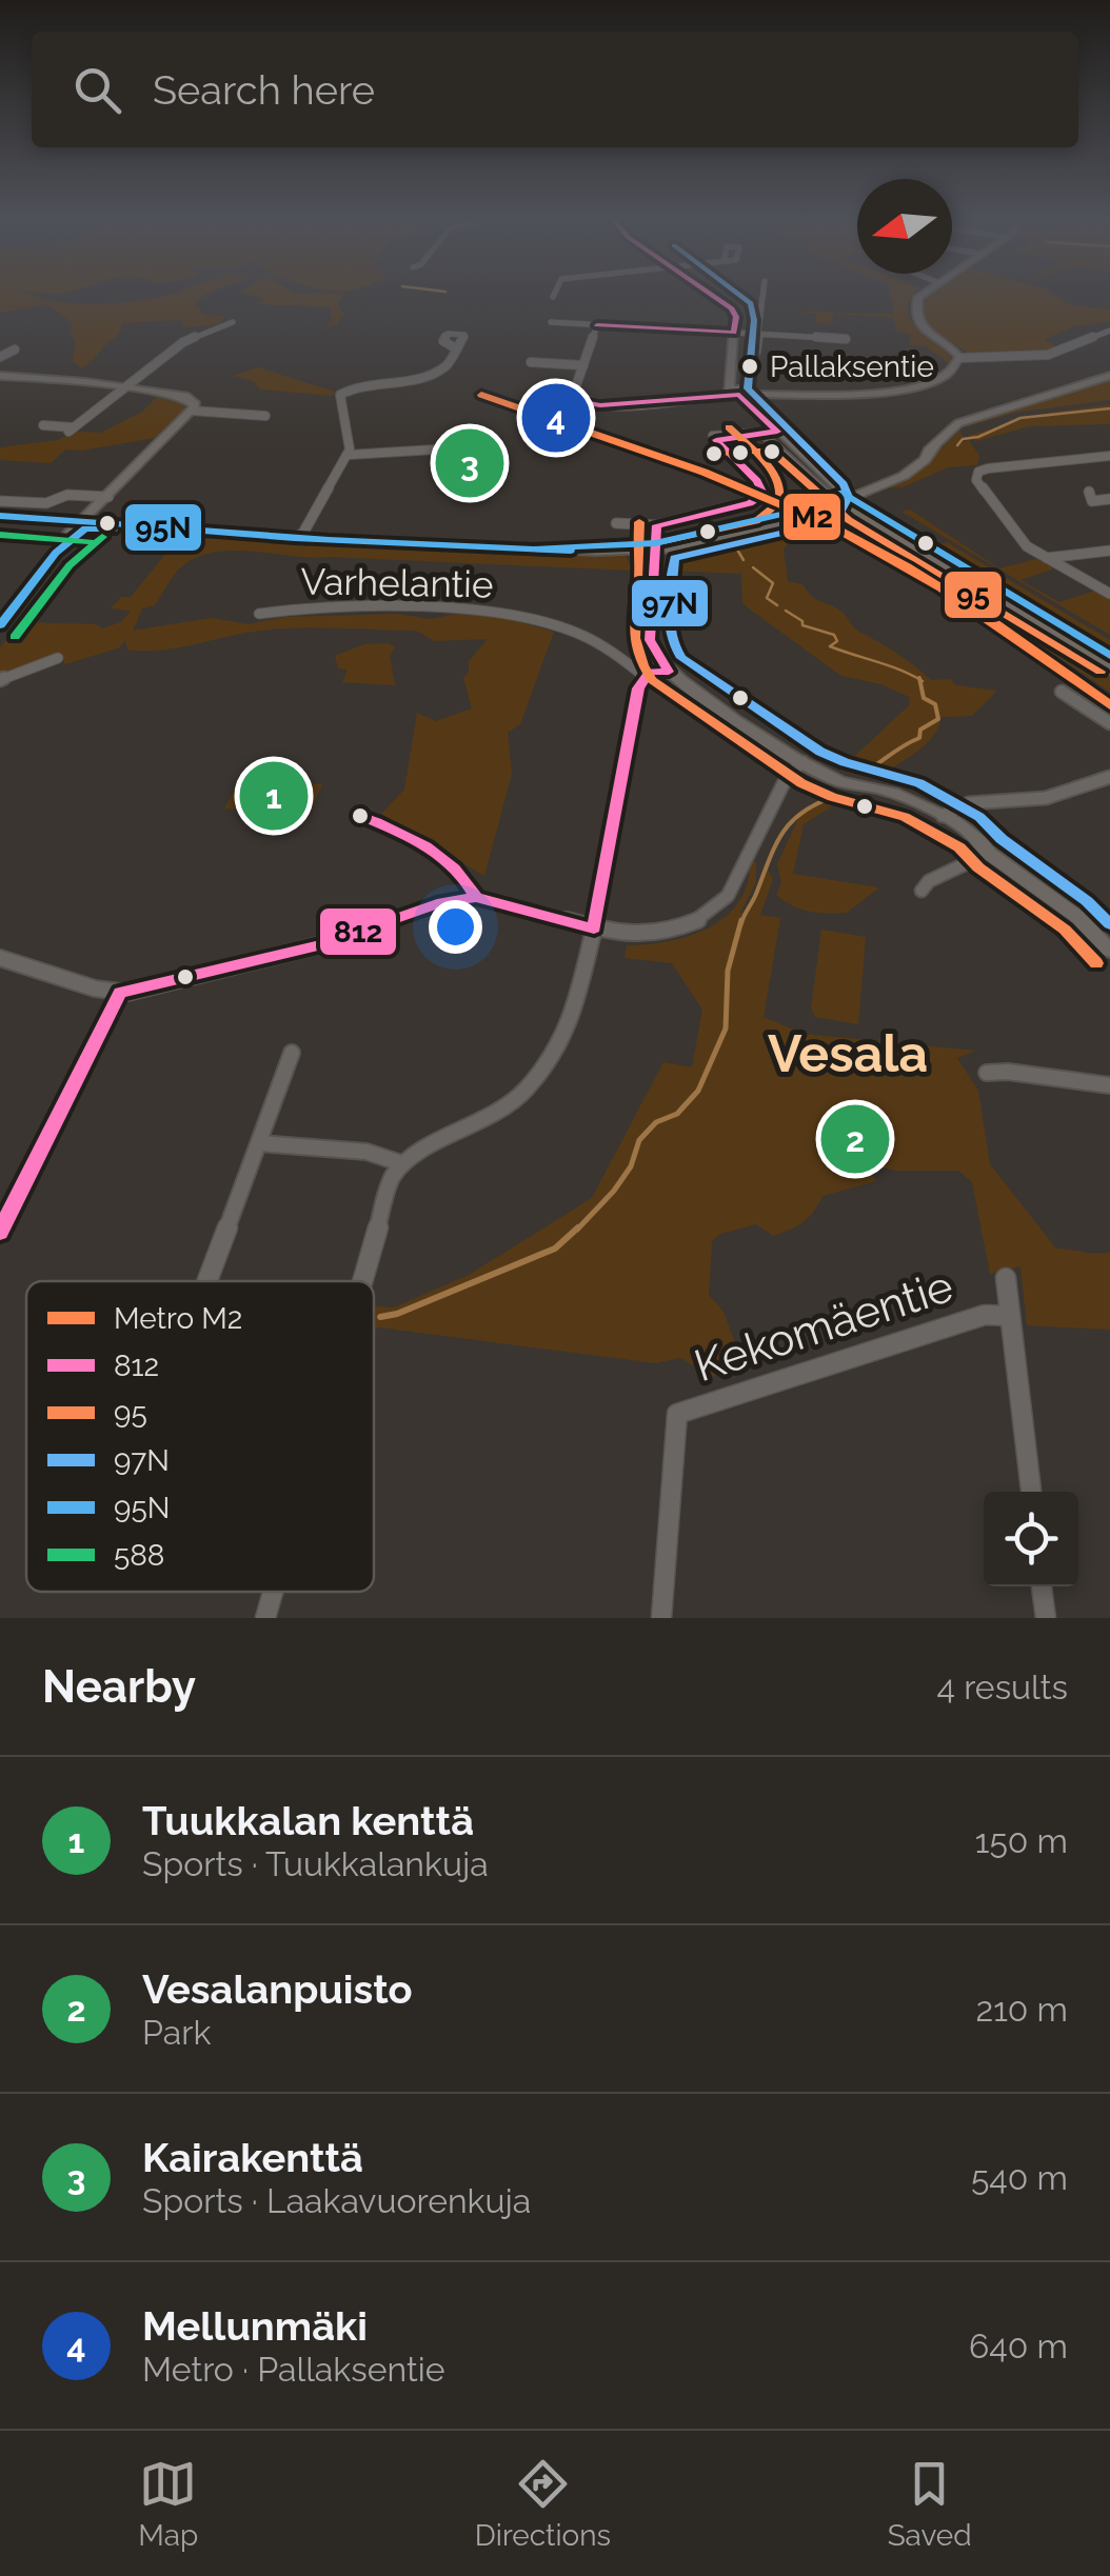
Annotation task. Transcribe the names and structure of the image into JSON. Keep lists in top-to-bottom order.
{
  "streets": {
    "street": ["Varhelantie", "Kekomäentie"]
  },
  "districts": ["Vesala"],
  "places": ["Pallaksentie"],
  "lines": [
    "transit line 812",
    "transit line 97N",
    "metro line M2",
    "transit line 95",
    "transit line 95N",
    "transit line 588"
  ],
  "legend": [
    "Metro M2",
    "812",
    "95",
    "97N",
    "95N",
    "588"
  ],
  "north": "left",
  "page": {
    "search": "Search here",
    "pins": [
      "4",
      "3",
      "1",
      "2"
    ],
    "heading": ["Nearby", "4 results"],
    "list": [
      {
        "mark": "1",
        "name": "Tuukkalan kenttä",
        "note": "Sports · Tuukkalankuja",
        "value": "150 m"
      },
      {
        "mark": "2",
        "name": "Vesalanpuisto",
        "note": "Park",
        "value": "210 m"
      },
      {
        "mark": "3",
        "name": "Kairakenttä",
        "note": "Sports · Laakavuorenkuja",
        "value": "540 m"
      },
      {
        "mark": "4",
        "name": "Mellunmäki",
        "note": "Metro · Pallaksentie",
        "value": "640 m"
      }
    ],
    "nav": ["Map", "Directions", "Saved"]
  }
}
